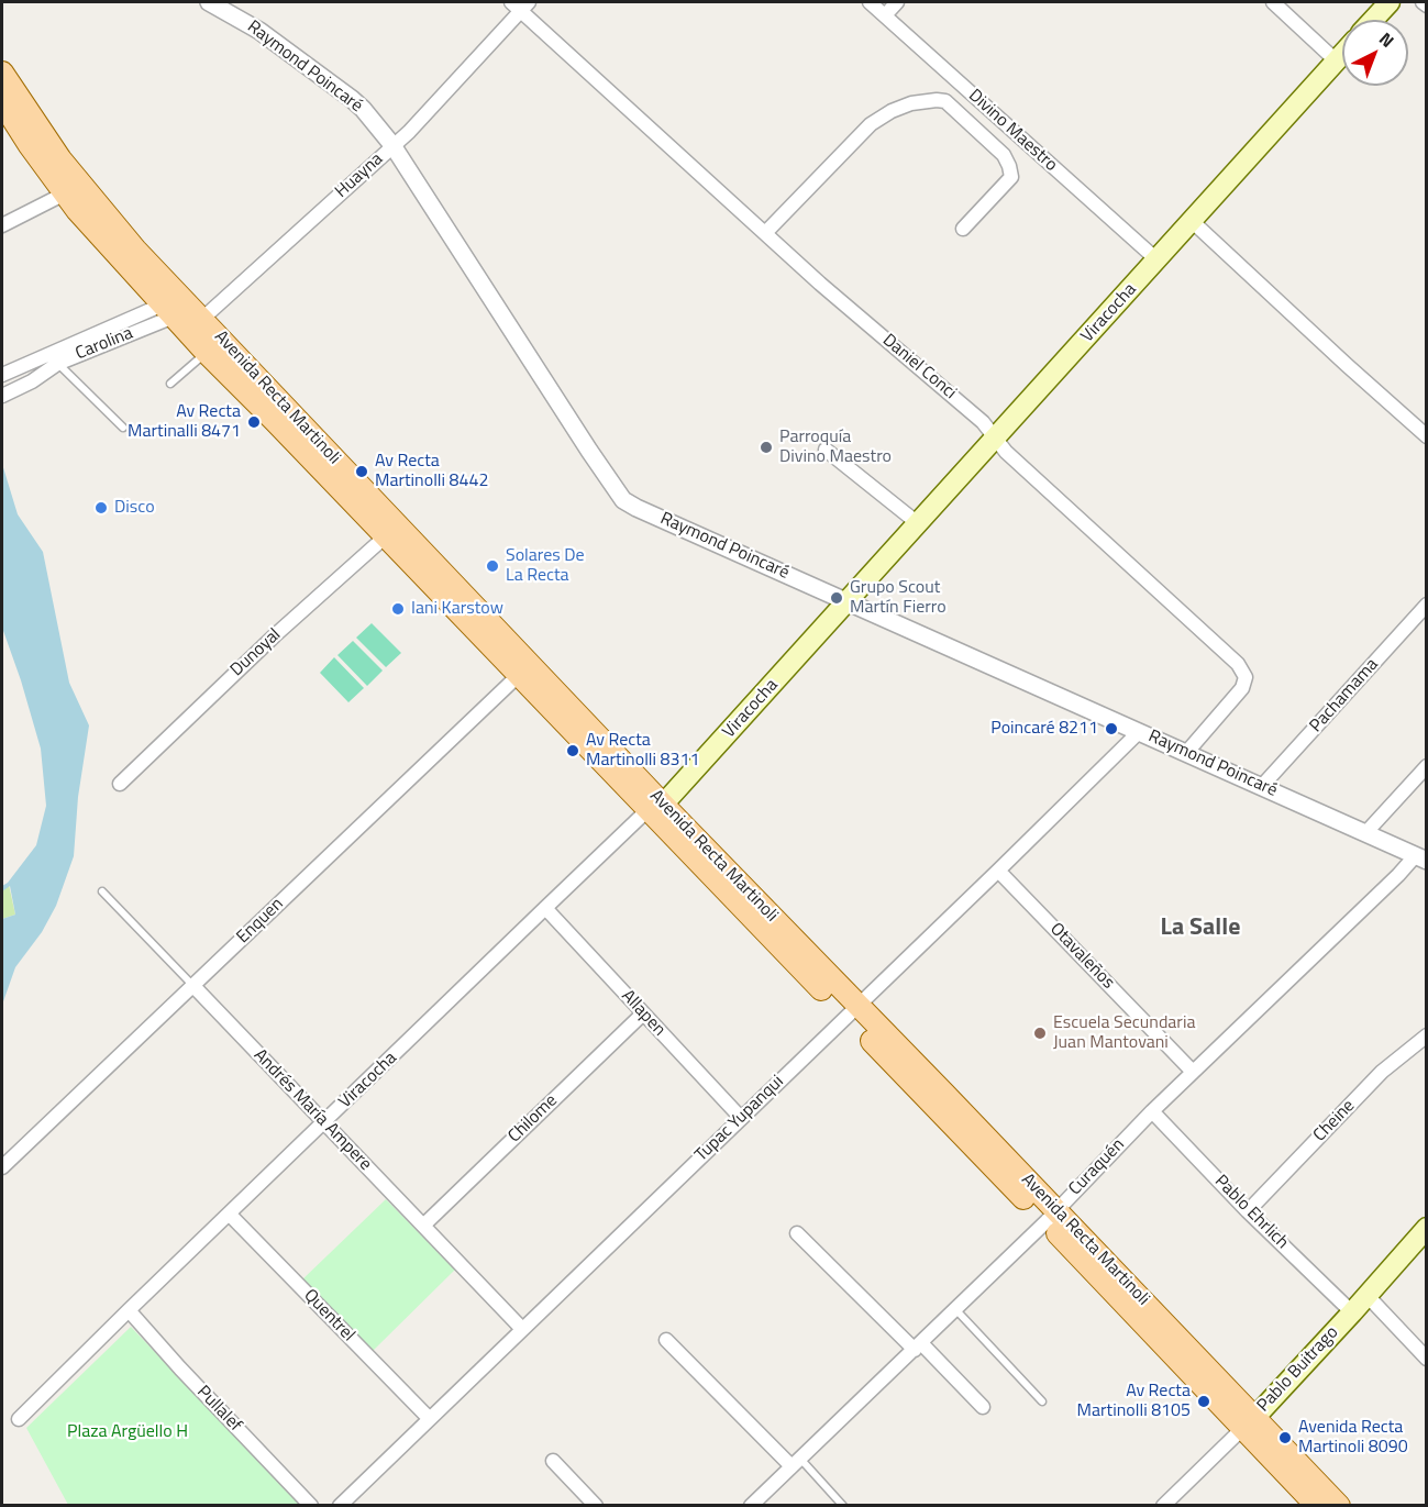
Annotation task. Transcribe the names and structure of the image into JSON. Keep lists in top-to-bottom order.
{
  "streets": {
    "main road": ["Viracocha", "Avenida Recta Martinoli", "Pablo Buitrago"],
    "street": [
      "Raymond Poincaré",
      "Divino Maestro",
      "Huayna",
      "Carolina",
      "Daniel Conci",
      "Dunoyal",
      "Pachamama",
      "Enquen",
      "Otavaleños",
      "Allapen",
      "Andrés María Ampere",
      "Chilome",
      "Tupac Yupanqui",
      "Cheine",
      "Curaquén",
      "Pablo Ehrlich",
      "Quentrel",
      "Pullalef"
    ]
  },
  "crossings": [
    ["Raymond Poincaré", "Huayna"],
    ["Raymond Poincaré", "Viracocha"],
    ["Raymond Poincaré", "Daniel Conci"],
    ["Raymond Poincaré", "Pachamama"],
    ["Raymond Poincaré", "Tupac Yupanqui"],
    ["Raymond Poincaré", "Curaquén"],
    ["Divino Maestro", "Viracocha"],
    ["Huayna", "Carolina"],
    ["Huayna", "Daniel Conci"],
    ["Huayna", "Avenida Recta Martinoli"],
    ["Viracocha", "Daniel Conci"],
    ["Viracocha", "Avenida Recta Martinoli"],
    ["Viracocha", "Allapen"],
    ["Viracocha", "Andrés María Ampere"],
    ["Viracocha", "Quentrel"],
    ["Viracocha", "Pullalef"],
    ["Carolina", "Avenida Recta Martinoli"],
    ["Avenida Recta Martinoli", "Dunoyal"],
    ["Avenida Recta Martinoli", "Enquen"],
    ["Avenida Recta Martinoli", "Tupac Yupanqui"],
    ["Avenida Recta Martinoli", "Curaquén"],
    ["Avenida Recta Martinoli", "Pablo Buitrago"],
    ["Enquen", "Andrés María Ampere"],
    ["Otavaleños", "Tupac Yupanqui"],
    ["Otavaleños", "Curaquén"],
    ["Allapen", "Chilome"],
    ["Allapen", "Tupac Yupanqui"],
    ["Andrés María Ampere", "Chilome"],
    ["Andrés María Ampere", "Tupac Yupanqui"],
    ["Tupac Yupanqui", "Quentrel"],
    ["Cheine", "Pablo Ehrlich"],
    ["Curaquén", "Pablo Ehrlich"],
    ["Pablo Ehrlich", "Pablo Buitrago"]
  ],
  "districts": ["La Salle"],
  "parks": ["Plaza Argüello H"],
  "places": [
    "Av Recta Martinalli 8471",
    "Parroquía Divino Maestro",
    "Av Recta Martinolli 8442",
    "Disco",
    "Solares De La Recta",
    "Grupo Scout Martín Fierro",
    "Iani Karstow",
    "Poincaré 8211",
    "Av Recta Martinolli 8311",
    "Escuela Secundaria Juan Mantovani",
    "Av Recta Martinolli 8105",
    "Avenida Recta Martinoli 8090"
  ],
  "north": "top right"
}
